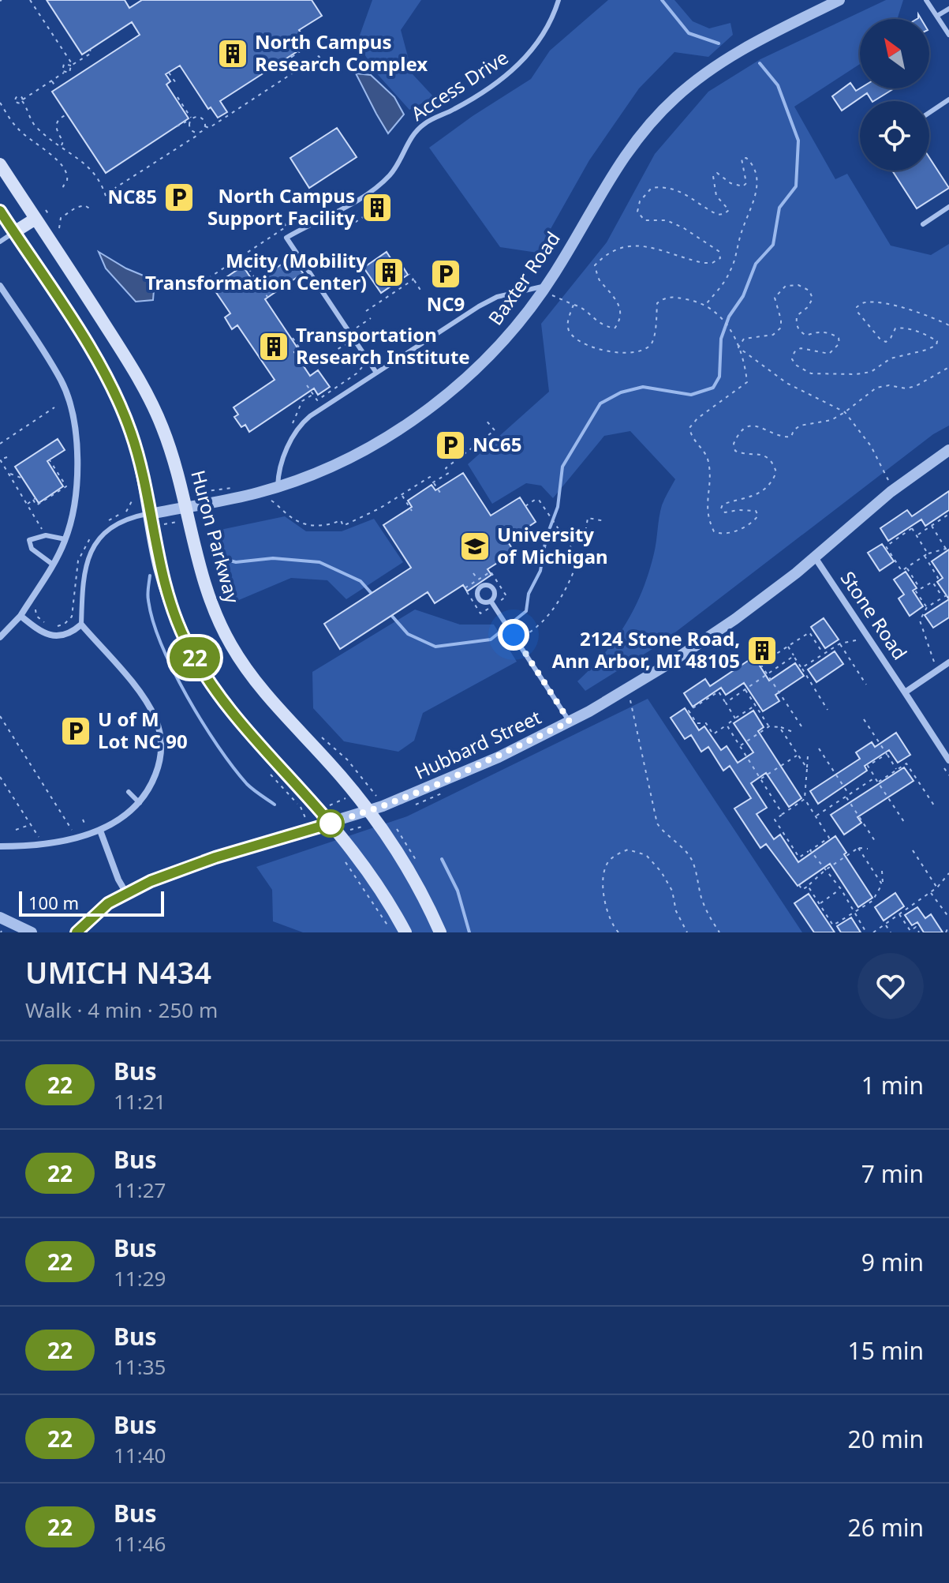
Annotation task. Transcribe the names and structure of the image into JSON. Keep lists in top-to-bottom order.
{
  "streets": {
    "main road": ["Huron Parkway"],
    "street": ["Baxter Road", "Stone Road", "Hubbard Street"],
    "lane": ["Access Drive"]
  },
  "crossings": [
    ["Baxter Road", "Huron Parkway"],
    ["Huron Parkway", "Hubbard Street"],
    ["Stone Road", "Hubbard Street"]
  ],
  "places": {
    "building": [
      "North Campus Research Complex",
      "North Campus Support Facility",
      "Mcity (Mobility Transformation Center)",
      "Transportation Research Institute",
      "2124 Stone Road, Ann Arbor, MI 48105"
    ],
    "parking": [
      "NC85",
      "NC9",
      "NC65",
      "U of M Lot NC 90"
    ],
    "school or university": ["University of Michigan"]
  },
  "lines": ["bus line 22"],
  "scale_bar": "100 m",
  "north": "top left",
  "page": {
    "on_map": "22",
    "scale": "100 m",
    "heading": ["UMICH N434", "Walk · 4 min · 250 m"],
    "list": [
      {
        "mark": "22",
        "name": "Bus",
        "note": "11:21",
        "value": "1 min"
      },
      {
        "mark": "22",
        "name": "Bus",
        "note": "11:27",
        "value": "7 min"
      },
      {
        "mark": "22",
        "name": "Bus",
        "note": "11:29",
        "value": "9 min"
      },
      {
        "mark": "22",
        "name": "Bus",
        "note": "11:35",
        "value": "15 min"
      },
      {
        "mark": "22",
        "name": "Bus",
        "note": "11:40",
        "value": "20 min"
      },
      {
        "mark": "22",
        "name": "Bus",
        "note": "11:46",
        "value": "26 min"
      }
    ]
  }
}
